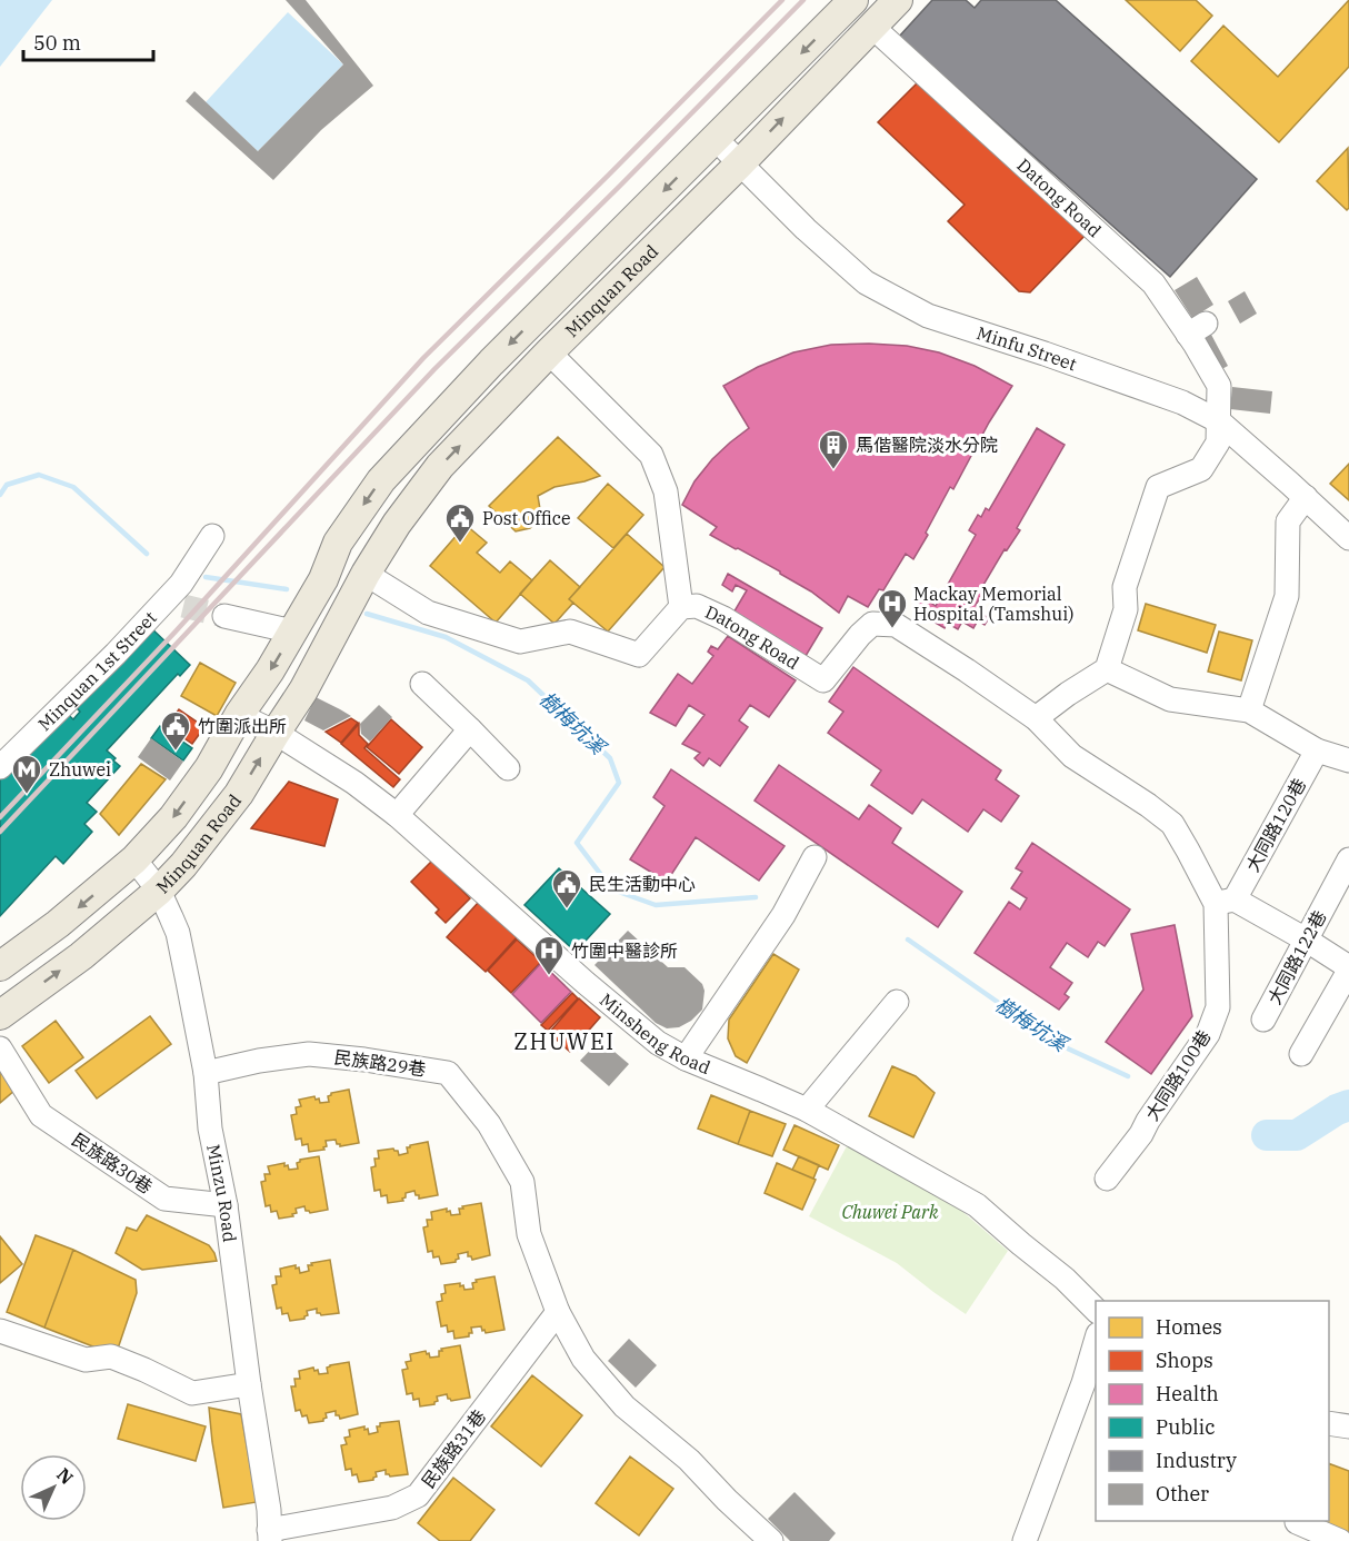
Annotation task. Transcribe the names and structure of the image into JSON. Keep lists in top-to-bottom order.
{
  "streets": {
    "main road": ["Minquan Road"],
    "street": [
      "Datong Road",
      "Minfu Street",
      "Minquan 1st Street",
      "大同路120巷",
      "大同路122巷",
      "Minsheng Road",
      "民族路29巷",
      "大同路100巷",
      "民族路30巷",
      "Minzu Road",
      "民族路31巷"
    ]
  },
  "crossings": [
    ["Datong Road", "Minquan Road"],
    ["Datong Road", "Minfu Street"],
    ["Datong Road", "大同路100巷"],
    ["Minquan Road", "Minfu Street"],
    ["Minquan Road", "Minsheng Road"],
    ["Minquan Road", "Minzu Road"],
    ["大同路120巷", "大同路100巷"],
    ["民族路29巷", "Minzu Road"],
    ["民族路29巷", "民族路31巷"],
    ["民族路30巷", "Minzu Road"],
    ["Minzu Road", "民族路31巷"]
  ],
  "districts": ["ZHUWEI"],
  "water": ["樹梅坑溪"],
  "parks": ["Chuwei Park"],
  "places": {
    "building": ["馬偕醫院淡水分院"],
    "public building": ["Post Office", "竹圍派出所", "民生活動中心"],
    "hospital": ["Mackay Memorial Hospital (Tamshui)", "竹圍中醫診所"],
    "metro station": ["Zhuwei"]
  },
  "legend": [
    "Homes",
    "Shops",
    "Health",
    "Public",
    "Industry",
    "Other"
  ],
  "scale_bar": "50 m",
  "north": "top right"
}
